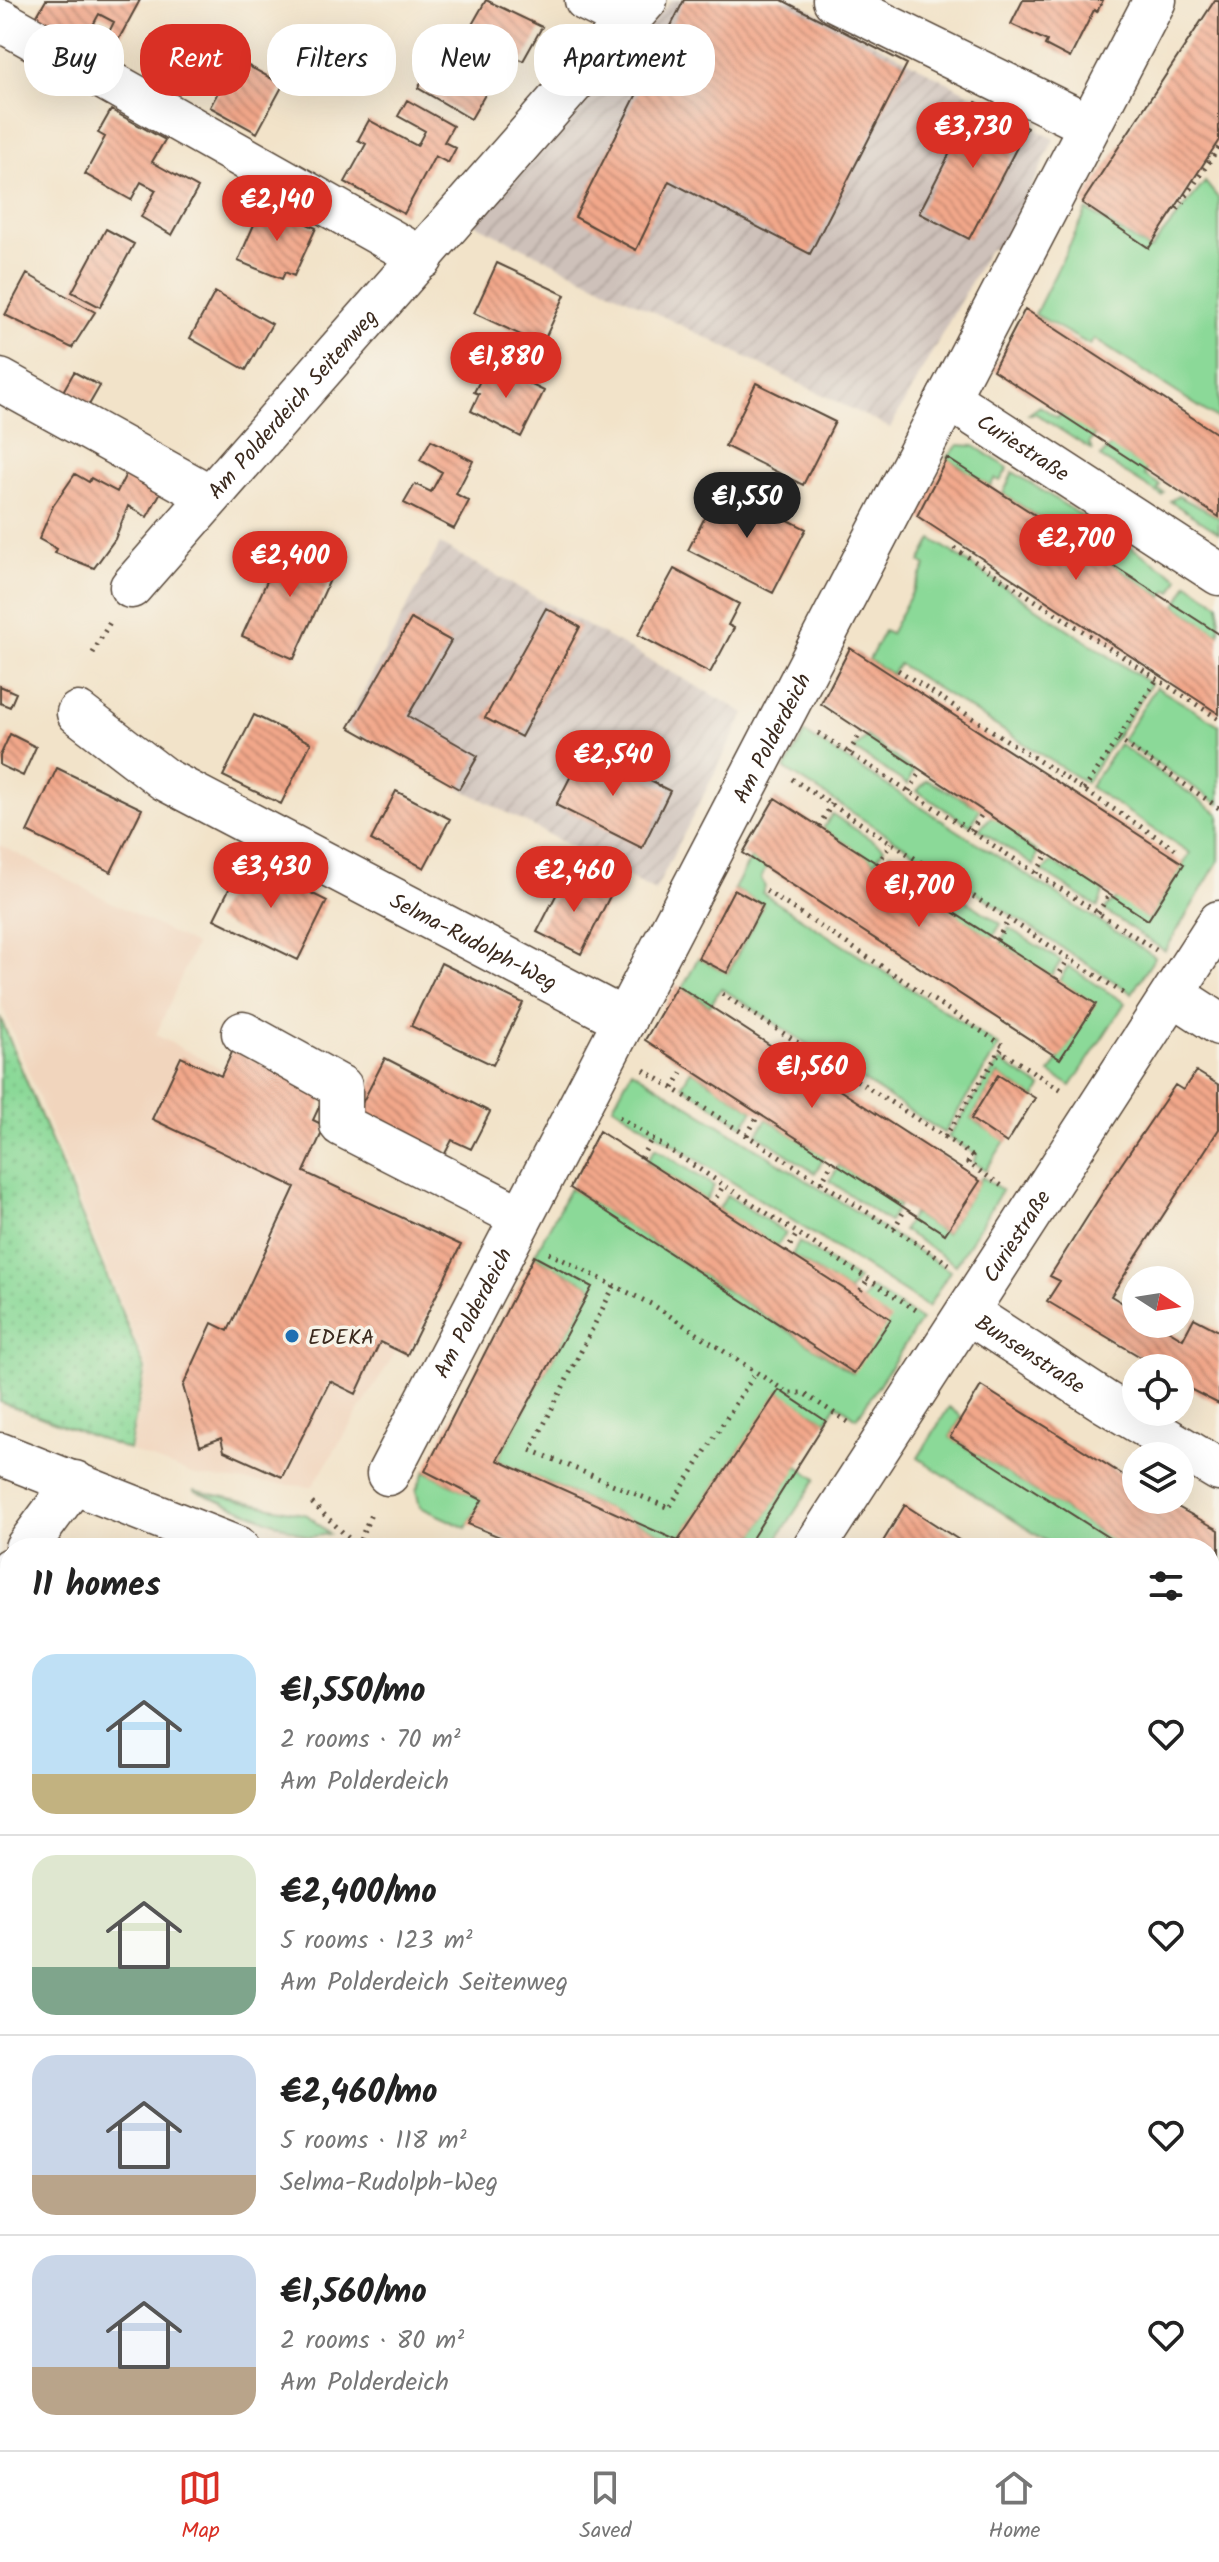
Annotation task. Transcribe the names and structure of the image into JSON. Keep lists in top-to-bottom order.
{
  "streets": {
    "street": [
      "Am Polderdeich Seitenweg",
      "Curiestraße",
      "Am Polderdeich",
      "Selma-Rudolph-Weg",
      "Bunsenstraße"
    ]
  },
  "crossings": [
    ["Curiestraße", "Am Polderdeich"],
    ["Curiestraße", "Bunsenstraße"],
    ["Am Polderdeich", "Selma-Rudolph-Weg"]
  ],
  "places": ["EDEKA"],
  "north": "right",
  "page": {
    "chip": [
      "Buy",
      "Rent",
      "Filters",
      "New",
      "Apartment"
    ],
    "price": [
      "€3,730",
      "€2,140",
      "€1,880",
      "€1,550",
      "€2,700",
      "€2,400",
      "€2,540",
      "€3,430",
      "€2,460",
      "€1,700",
      "€1,560"
    ],
    "heading": "11 homes",
    "list": [
      {
        "name": "€1,550/mo",
        "note": "2 rooms · 70 m² · Am Polderdeich"
      },
      {
        "name": "€2,400/mo",
        "note": "5 rooms · 123 m² · Am Polderdeich Seitenweg"
      },
      {
        "name": "€2,460/mo",
        "note": "5 rooms · 118 m² · Selma-Rudolph-Weg"
      },
      {
        "name": "€1,560/mo",
        "note": "2 rooms · 80 m² · Am Polderdeich"
      }
    ],
    "tabs": ["Map", "Saved", "Home"]
  }
}
